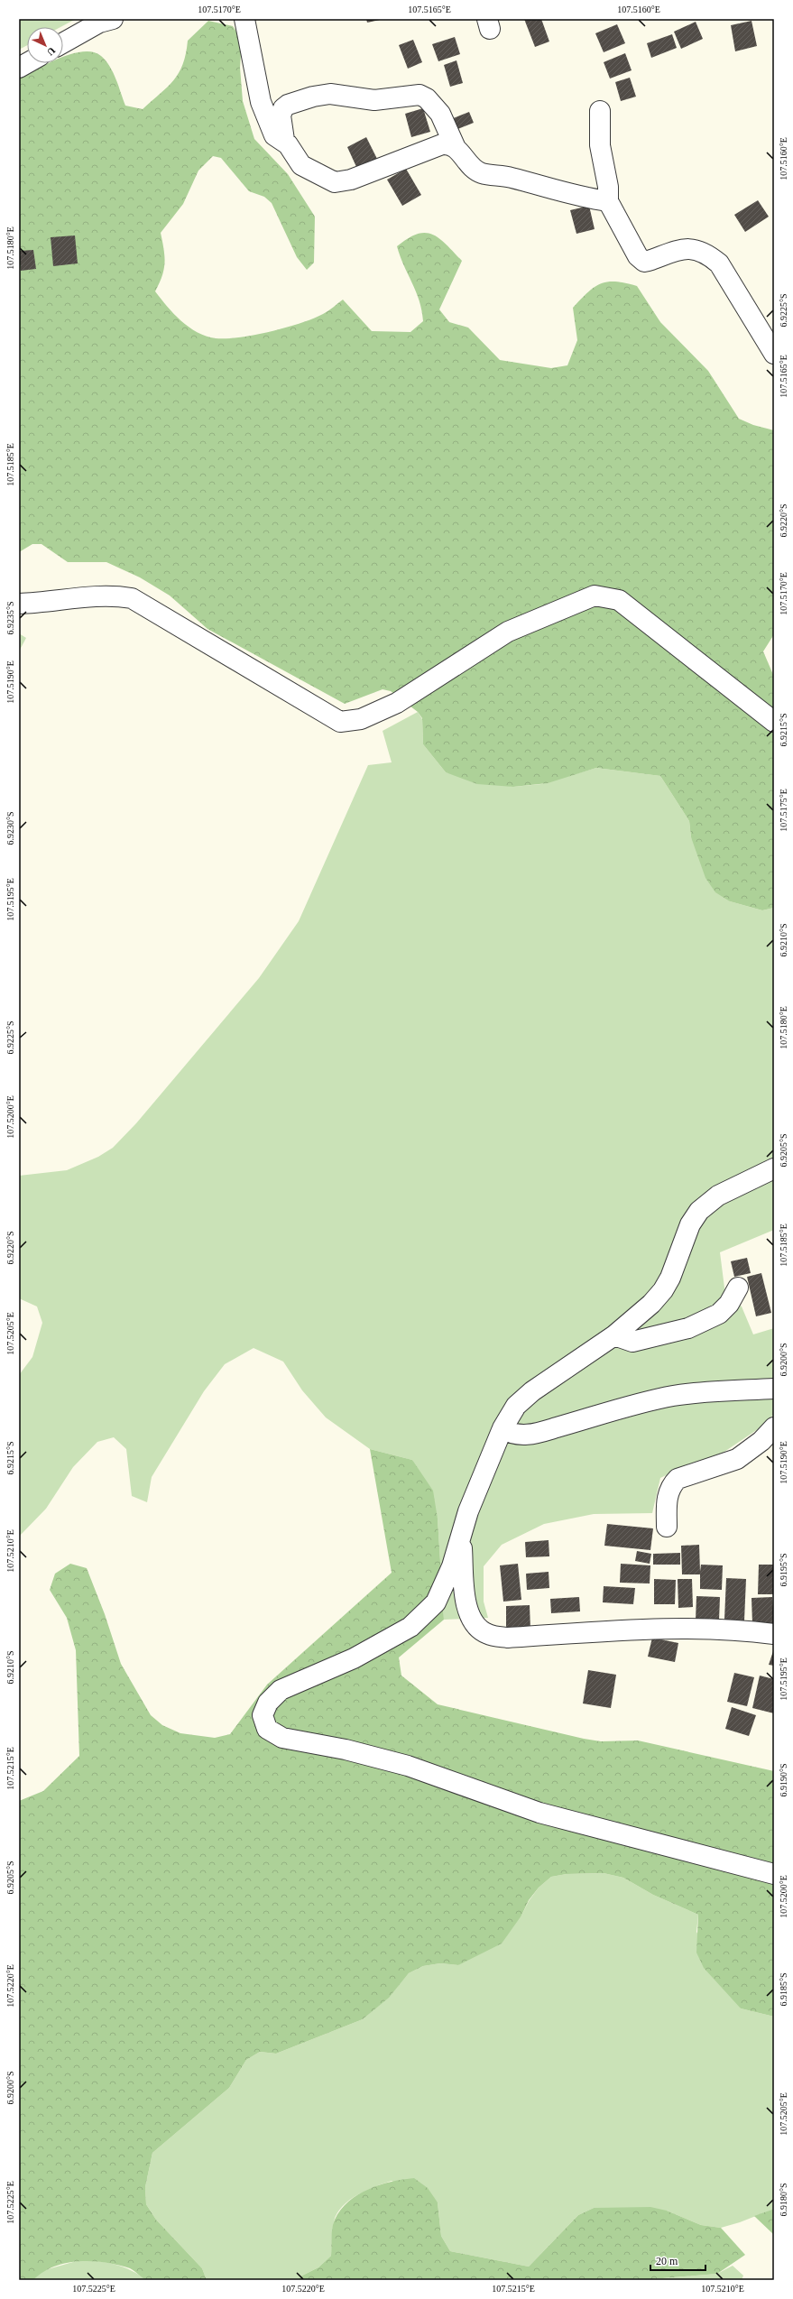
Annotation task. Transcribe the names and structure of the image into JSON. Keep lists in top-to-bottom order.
{
  "scale_bar": "20 m",
  "north": "bottom right",
  "coordinates": [
    "107.5170°E",
    "107.5165°E",
    "107.5160°E",
    "107.5180°E",
    "6.9225°S",
    "107.5185°E",
    "6.9220°S",
    "6.9235°S",
    "107.5190°E",
    "6.9215°S",
    "107.5175°E",
    "6.9230°S",
    "107.5195°E",
    "6.9210°S",
    "107.5200°E",
    "6.9205°S",
    "107.5205°E",
    "6.9200°S",
    "107.5210°E",
    "6.9195°S",
    "107.5215°E",
    "6.9190°S",
    "107.5220°E",
    "6.9185°S",
    "6.9180°S",
    "107.5225°E"
  ]
}
